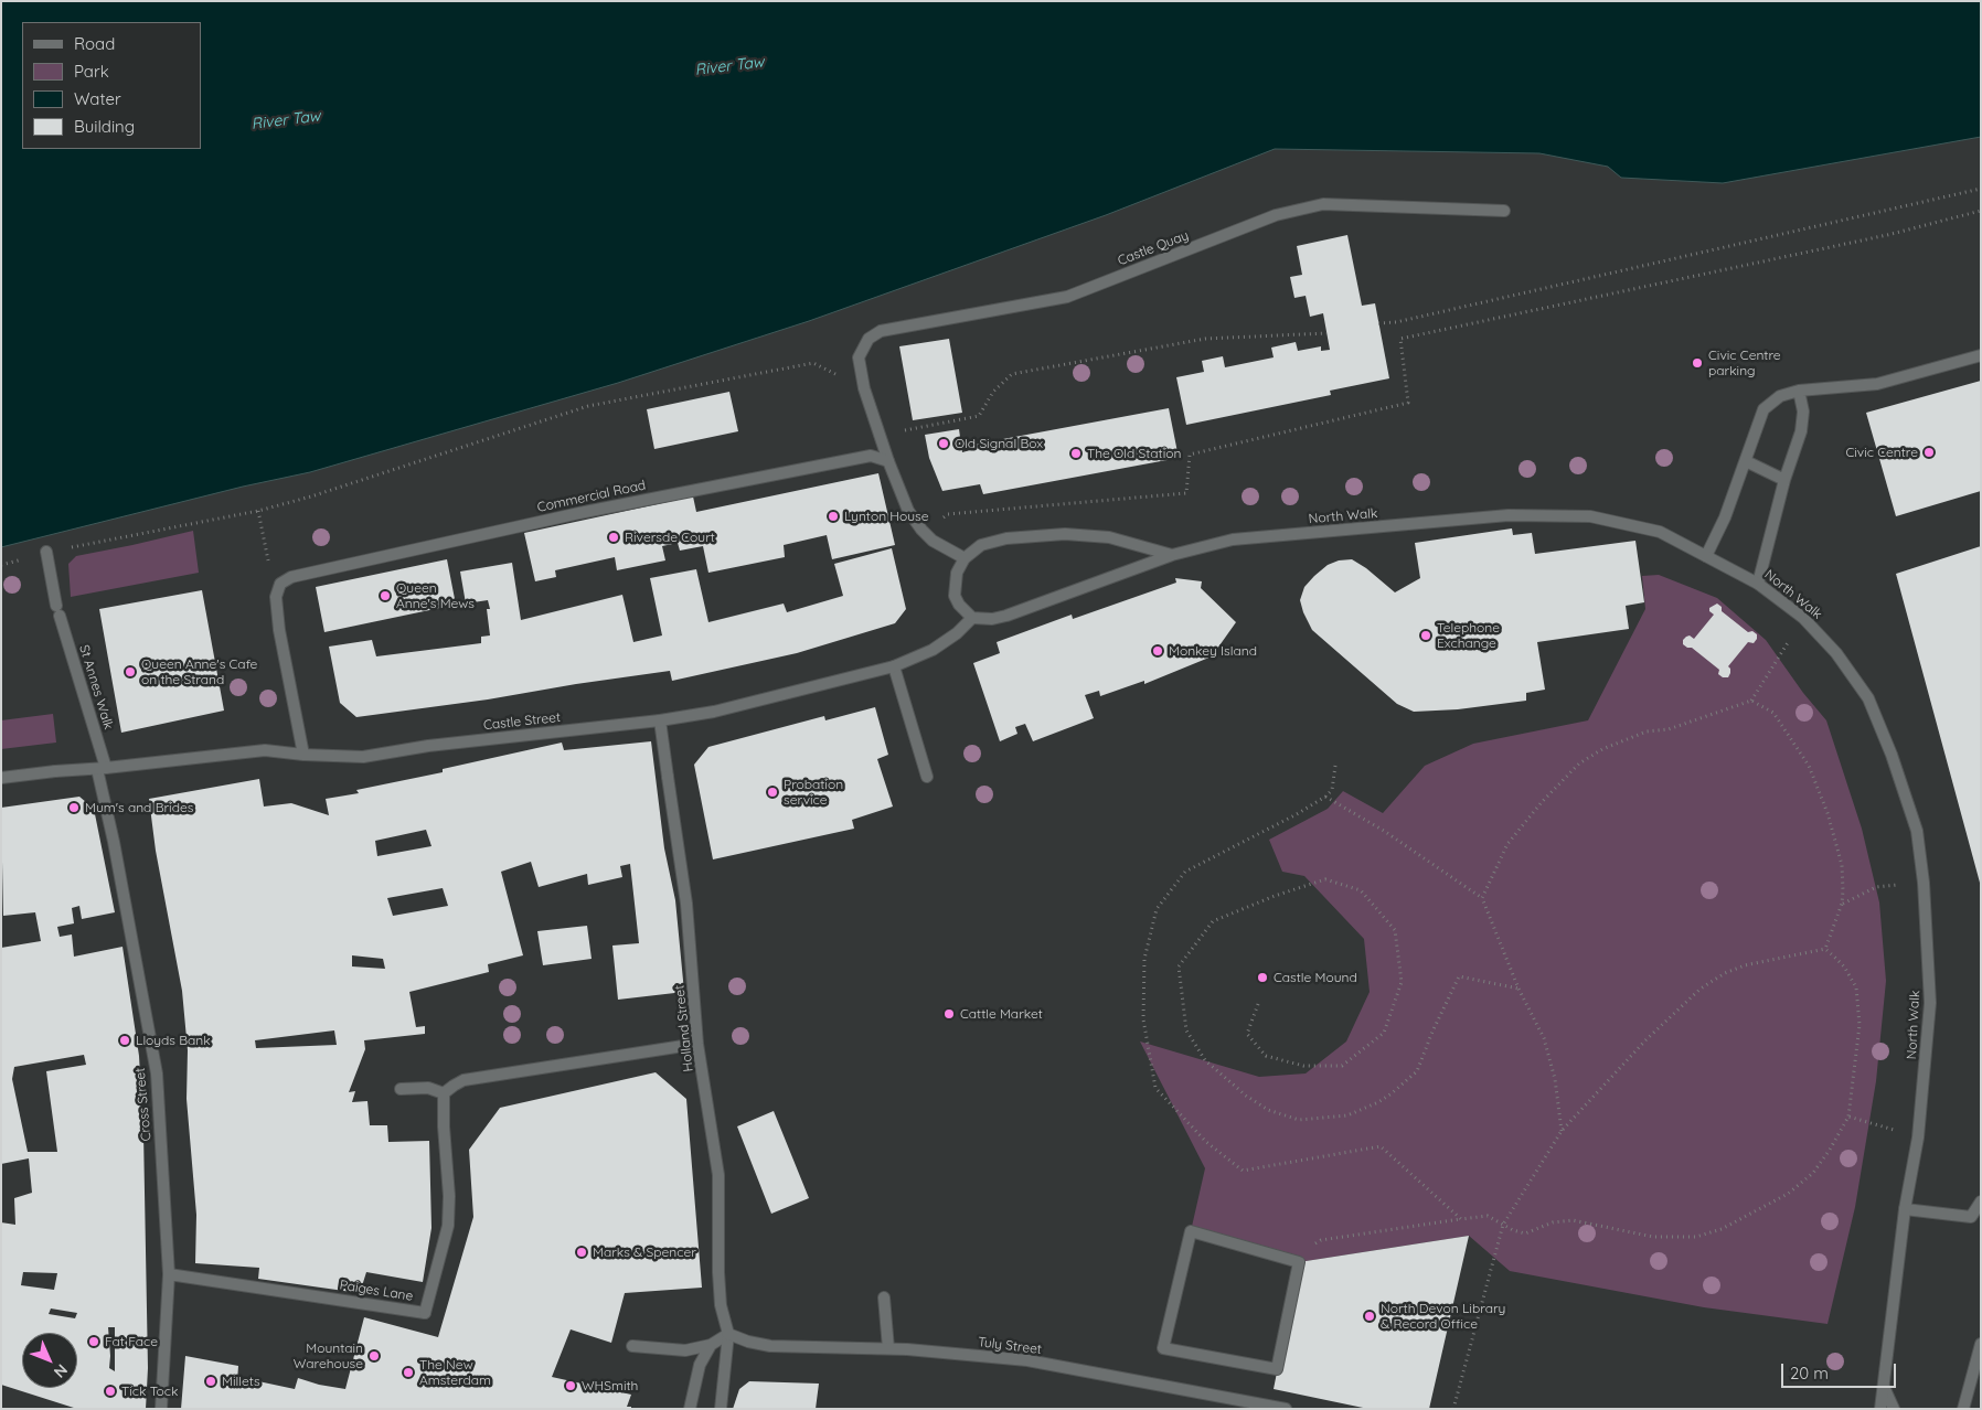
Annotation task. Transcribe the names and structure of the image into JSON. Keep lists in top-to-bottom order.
{
  "streets": {
    "street": [
      "Castle Quay",
      "Commercial Road",
      "North Walk",
      "St Annes Walk",
      "Castle Street",
      "Holland Street",
      "Cross Street",
      "Paiges Lane",
      "Tuly Street"
    ]
  },
  "crossings": [
    ["Castle Quay", "Commercial Road"],
    ["North Walk", "Castle Street"],
    ["St Annes Walk", "Castle Street"],
    ["St Annes Walk", "Cross Street"],
    ["Castle Street", "Holland Street"],
    ["Castle Street", "Cross Street"],
    ["Holland Street", "Tuly Street"],
    ["Cross Street", "Paiges Lane"]
  ],
  "water": ["River Taw"],
  "places": [
    "Civic Centre parking",
    "Old Signal Box",
    "Civic Centre",
    "The Old Station",
    "Lynton House",
    "Riversde Court",
    "Queen Anne's Mews",
    "Telephone Exchange",
    "Monkey Island",
    "Queen Anne's Cafe on the Strand",
    "Probation service",
    "Mum's and Brides",
    "Castle Mound",
    "Cattle Market",
    "Lloyds Bank",
    "Marks & Spencer",
    "North Devon Library & Record Office",
    "Fat Face",
    "Mountain Warehouse",
    "The New Amsterdam",
    "Millets",
    "WHSmith",
    "Tick Tock"
  ],
  "legend": [
    "Road",
    "Park",
    "Water",
    "Building"
  ],
  "scale_bar": "20 m",
  "north": "bottom right"
}
